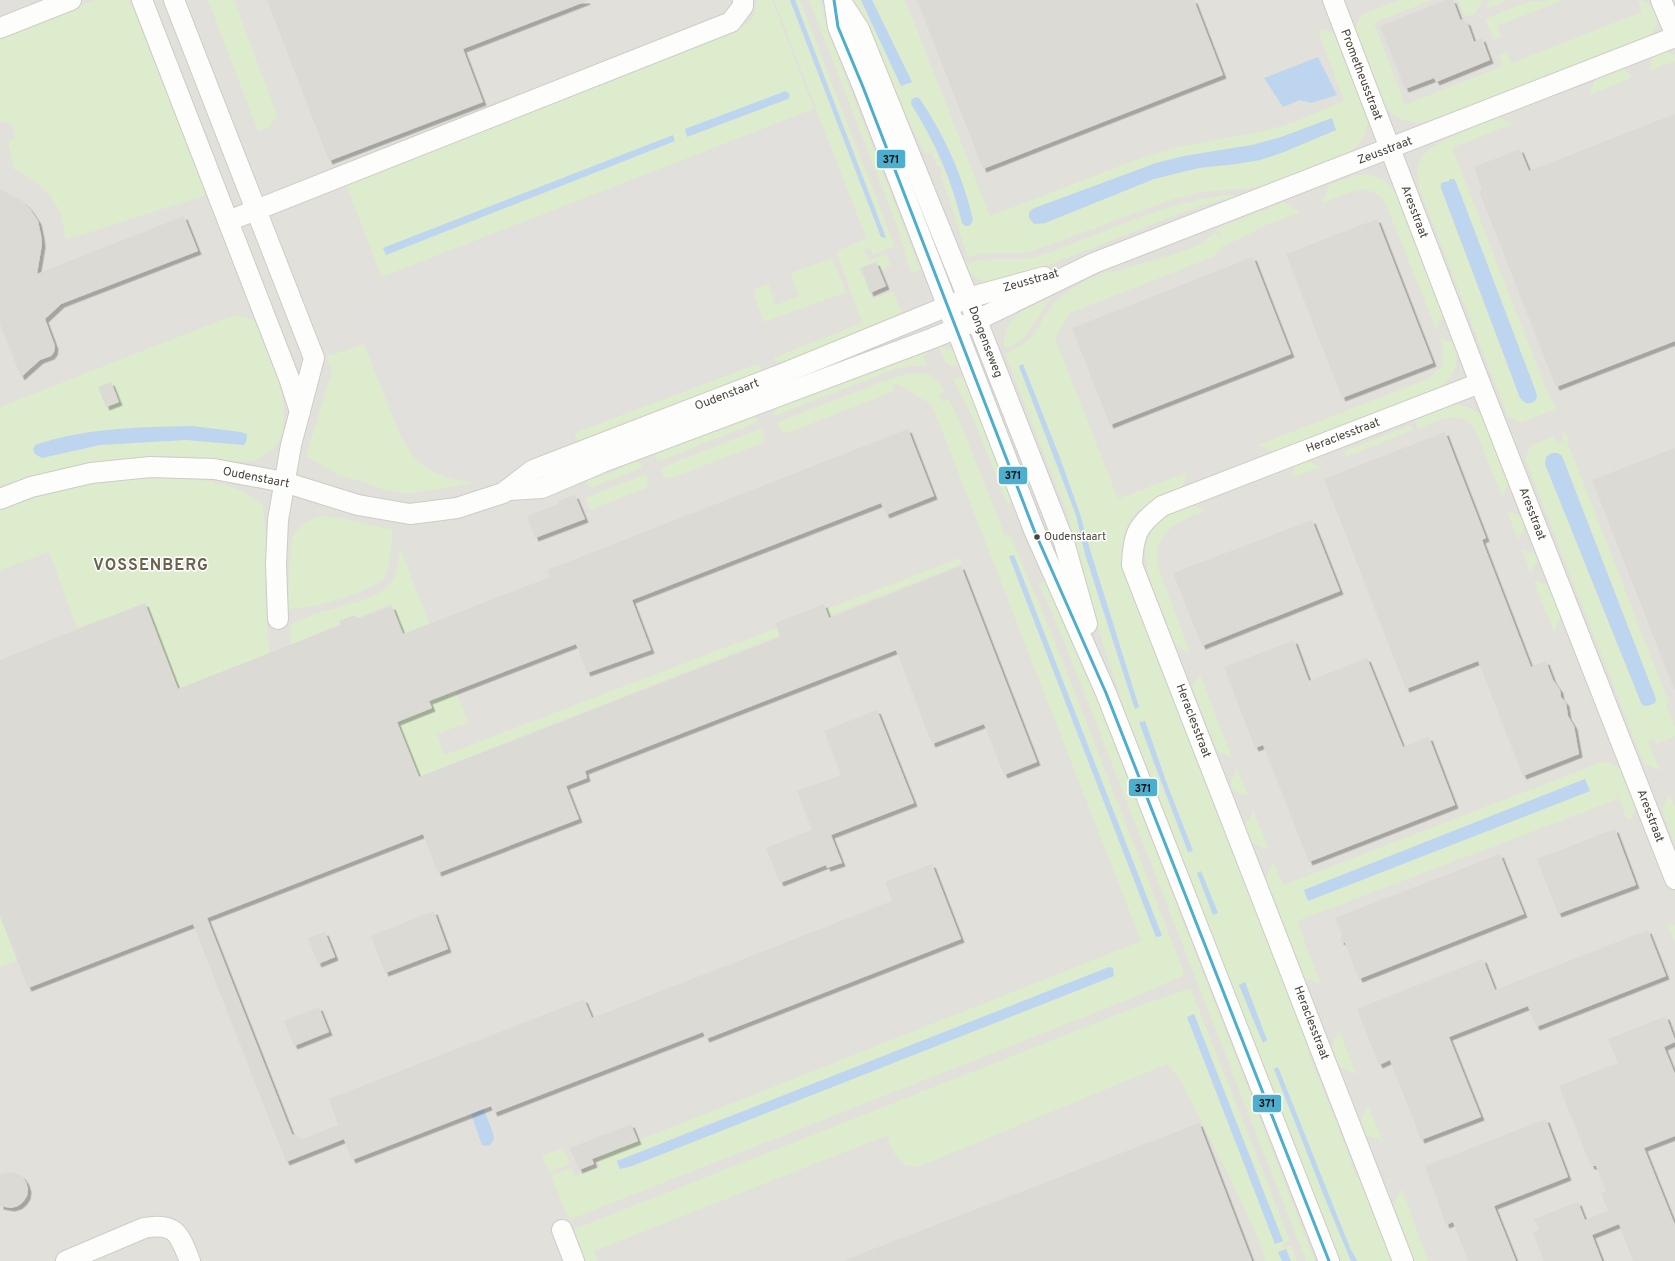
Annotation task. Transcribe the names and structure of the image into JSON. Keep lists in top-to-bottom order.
{
  "streets": {
    "street": [
      "Prometheusstraat",
      "Zeusstraat",
      "Aresstraat",
      "Dongenseweg",
      "Oudenstaart",
      "Heraclesstraat"
    ]
  },
  "crossings": [
    ["Prometheusstraat", "Zeusstraat"],
    ["Prometheusstraat", "Aresstraat"],
    ["Zeusstraat", "Aresstraat"],
    ["Zeusstraat", "Dongenseweg"],
    ["Zeusstraat", "Oudenstaart"],
    ["Aresstraat", "Heraclesstraat"],
    ["Dongenseweg", "Oudenstaart"]
  ],
  "districts": ["VOSSENBERG"],
  "places": ["Oudenstaart"],
  "lines": ["transit line 371"]
}
